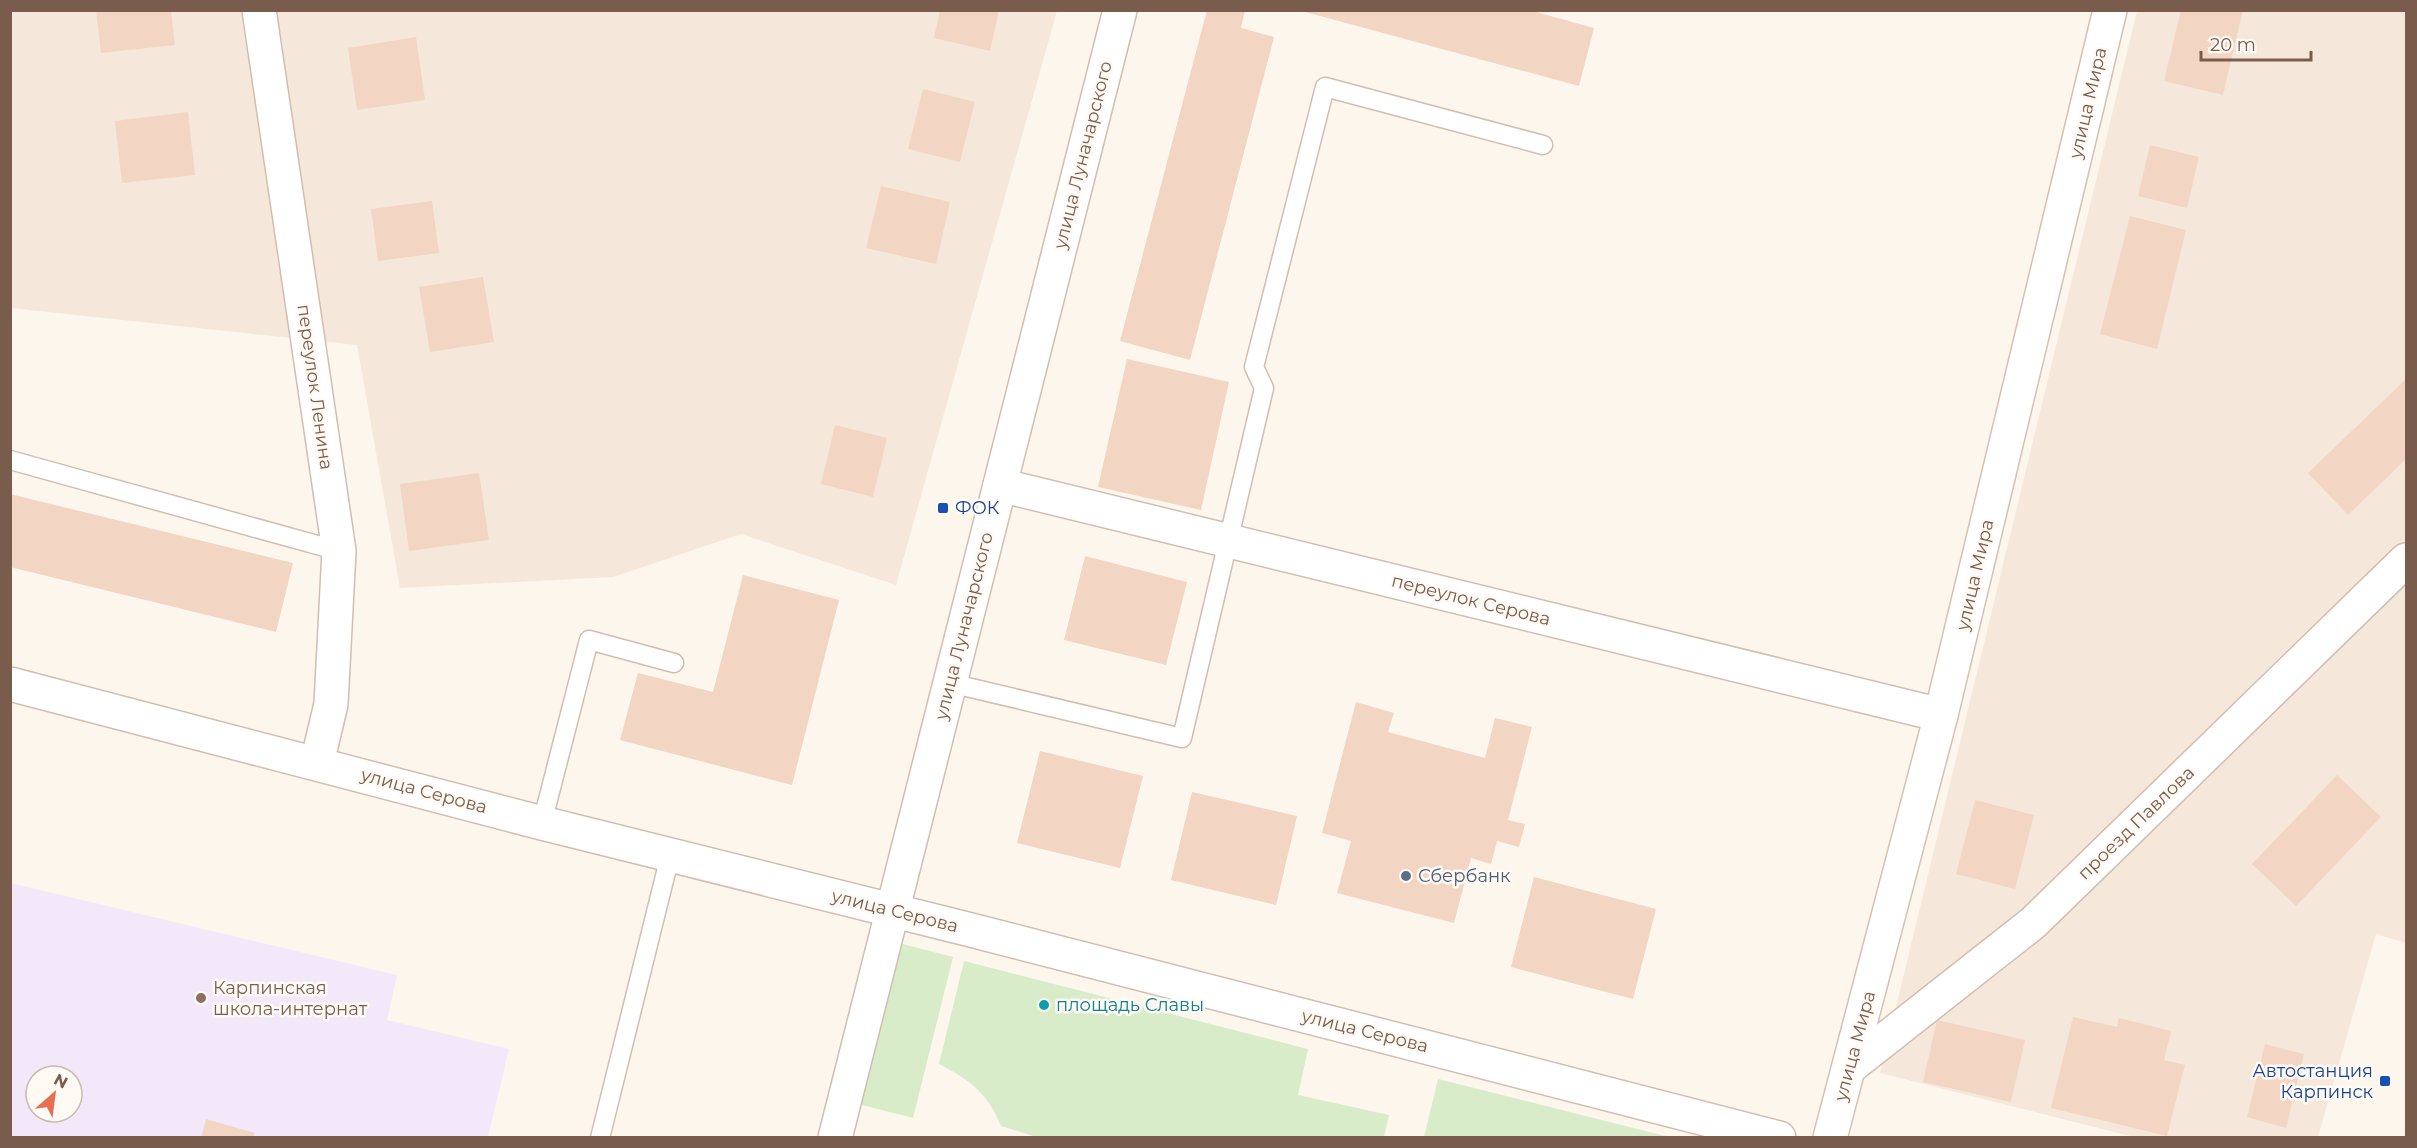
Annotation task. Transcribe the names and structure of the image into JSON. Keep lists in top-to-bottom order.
{
  "streets": {
    "street": [
      "улица Мира",
      "улица Луначарского",
      "переулок Ленина",
      "переулок Серова",
      "улица Серова",
      "проезд Павлова"
    ]
  },
  "crossings": [
    ["улица Мира", "переулок Серова"],
    ["улица Мира", "проезд Павлова"],
    ["улица Луначарского", "переулок Серова"],
    ["улица Луначарского", "улица Серова"],
    ["переулок Ленина", "улица Серова"]
  ],
  "places": {
    "transit": ["ФОК", "Автостанция Карпинск"],
    "other": ["Сбербанк", "Карпинская школа-интернат", "площадь Славы"]
  },
  "scale_bar": "20 m",
  "north": "top right"
}
